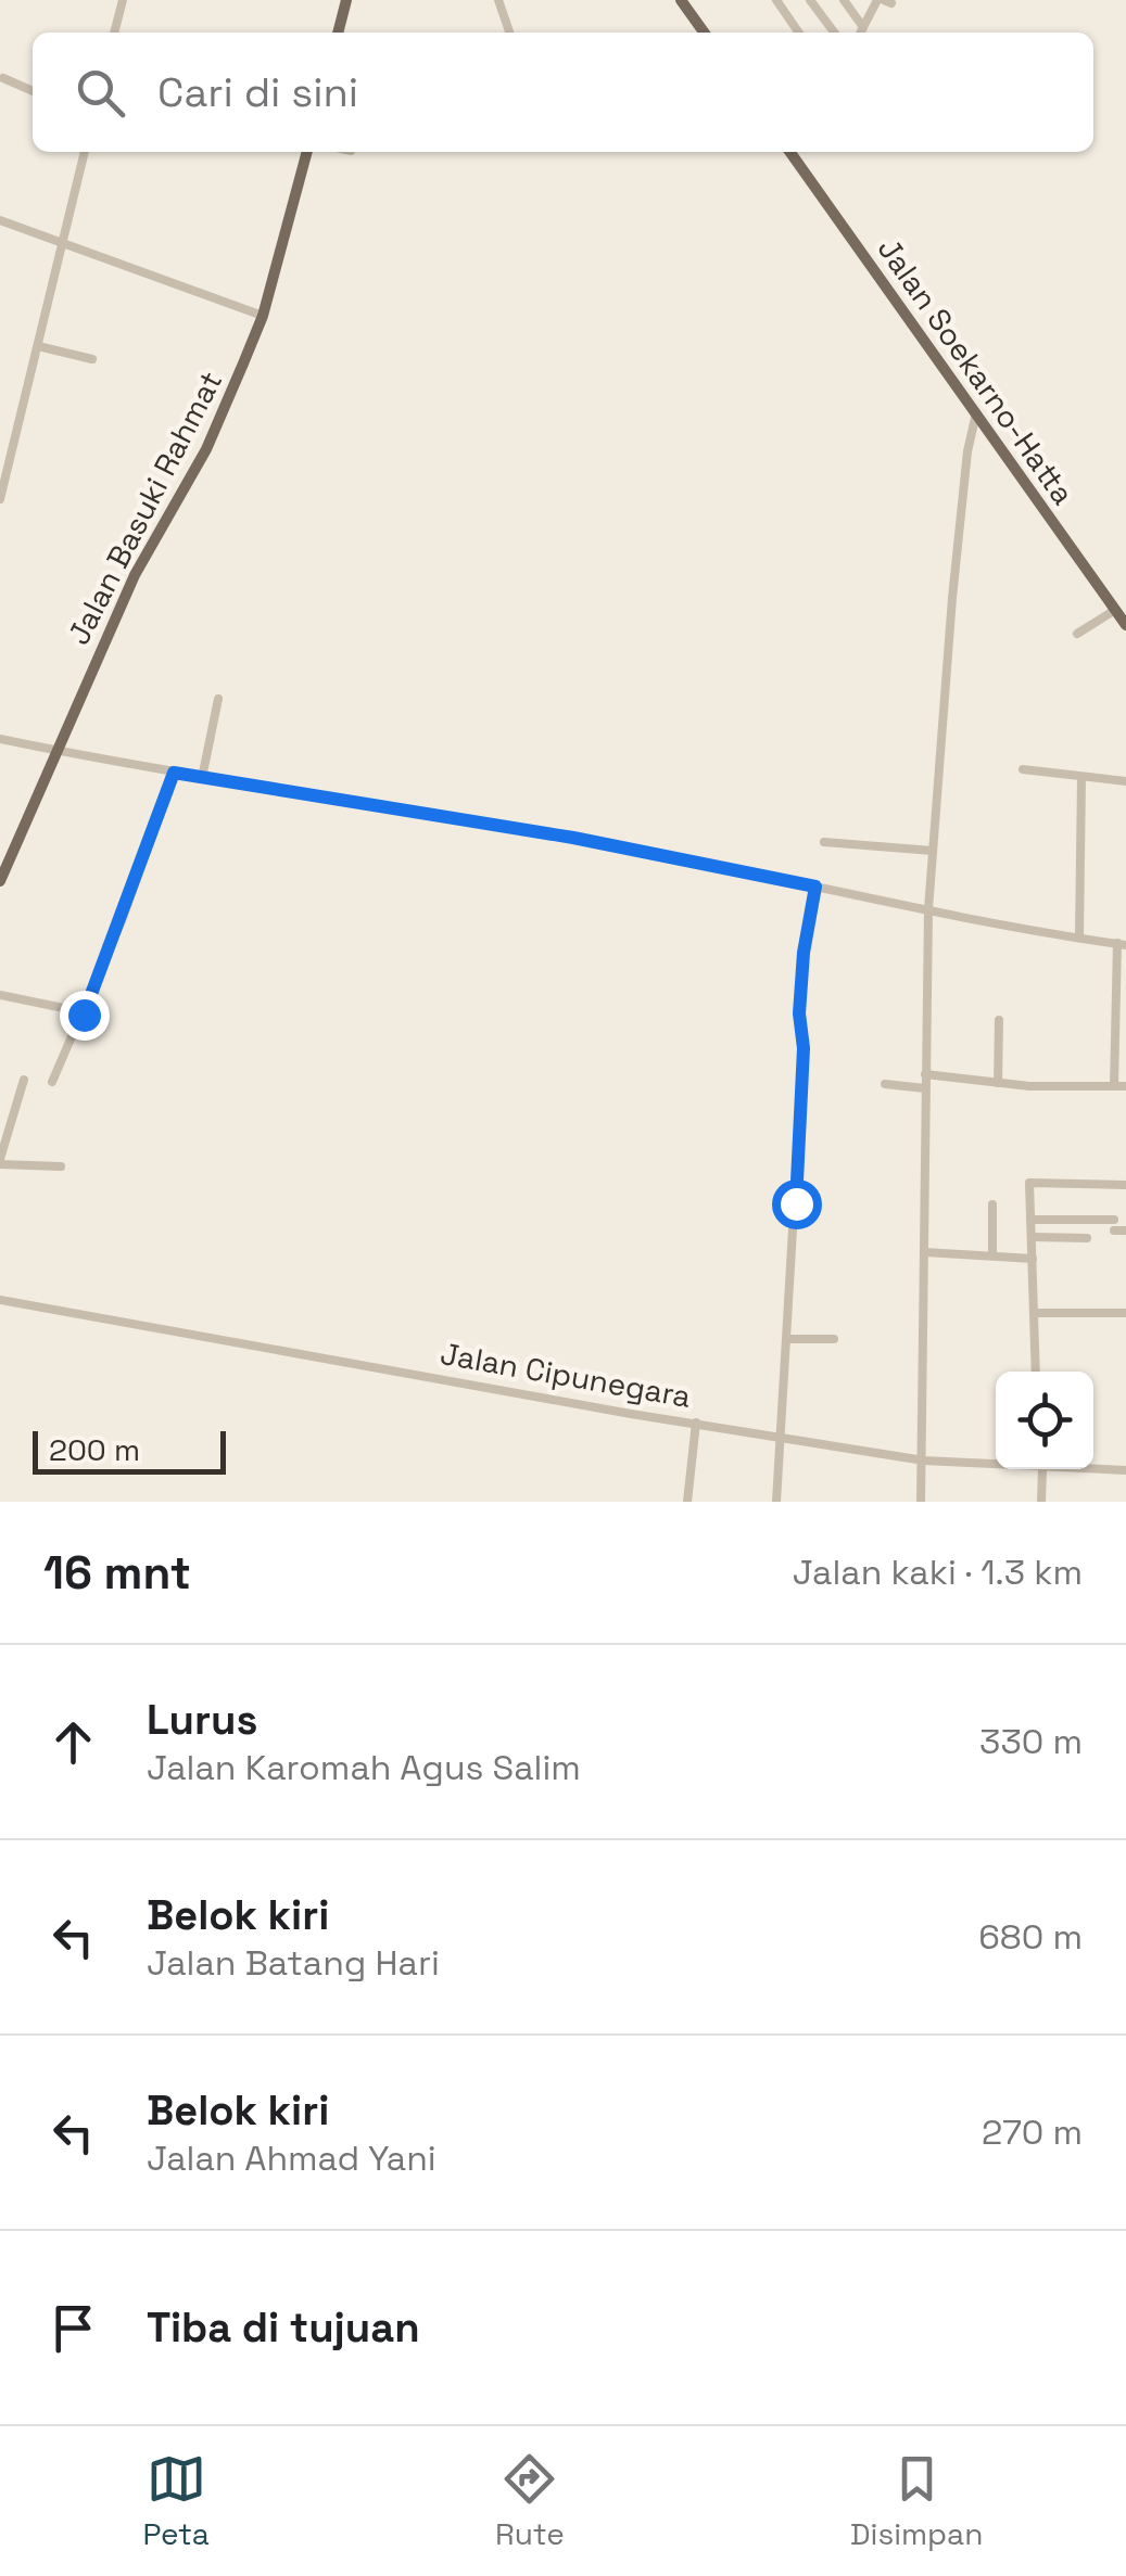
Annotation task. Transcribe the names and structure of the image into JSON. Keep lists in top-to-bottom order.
{
  "streets": {
    "main road": ["Jalan Soekarno-Hatta", "Jalan Basuki Rahmat"],
    "street": ["Jalan Cipunegara"]
  },
  "scale_bar": "200 m",
  "page": {
    "search": "Cari di sini",
    "scale": "200 m",
    "heading": ["16 mnt", "Jalan kaki · 1.3 km"],
    "list": [
      ["Lurus", "Jalan Karomah Agus Salim", "330 m"],
      ["Belok kiri", "Jalan Batang Hari", "680 m"],
      ["Belok kiri", "Jalan Ahmad Yani", "270 m"],
      "Tiba di tujuan"
    ],
    "nav": ["Peta", "Rute", "Disimpan"]
  }
}
